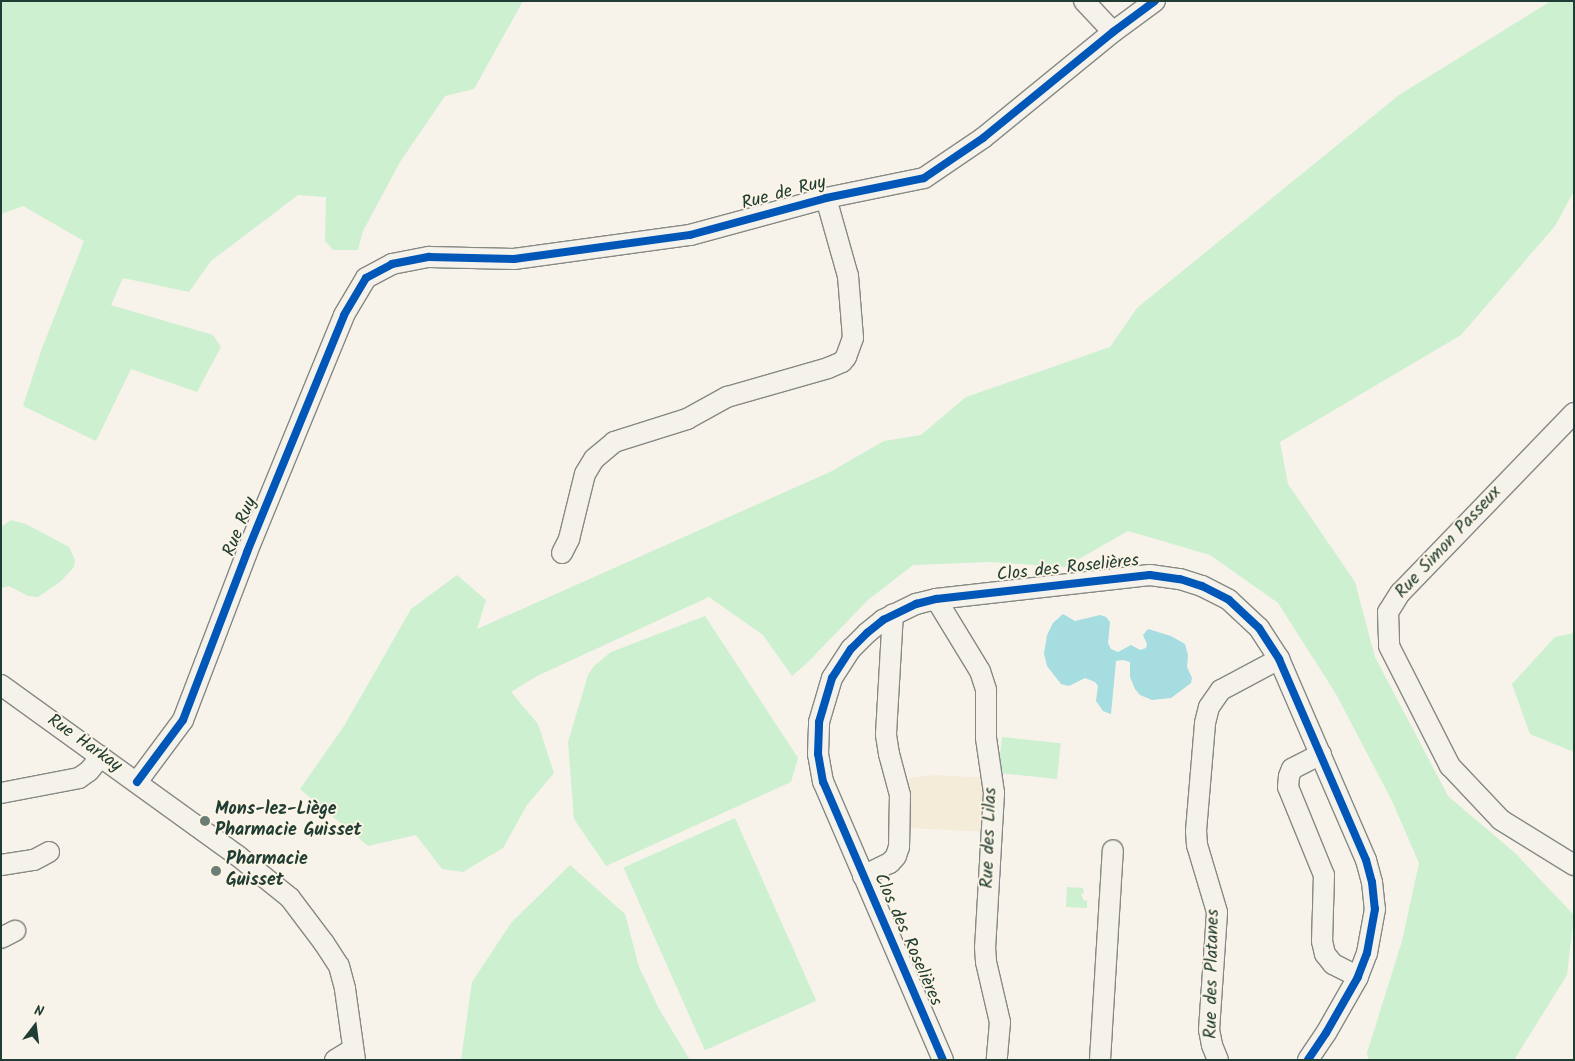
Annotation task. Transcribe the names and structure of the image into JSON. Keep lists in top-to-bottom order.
{
  "streets": {
    "street": [
      "Rue de Ruy",
      "Rue Ruy",
      "Rue Simon Passeux",
      "Clos des Roselières",
      "Rue Harkay",
      "Rue des Lilas",
      "Rue des Platanes"
    ]
  },
  "crossings": [
    ["Rue de Ruy", "Rue Ruy"],
    ["Rue Ruy", "Rue Harkay"],
    ["Clos des Roselières", "Rue des Lilas"],
    ["Clos des Roselières", "Rue des Platanes"]
  ],
  "places": ["Mons-lez-Liège Pharmacie Guisset", "Pharmacie Guisset"],
  "north": "top"
}
